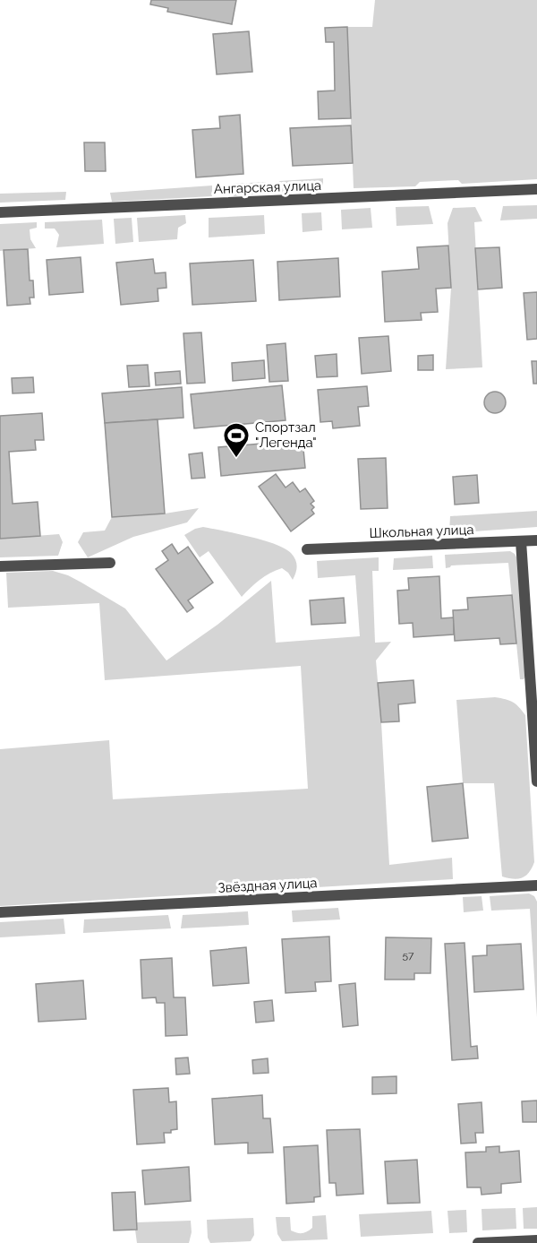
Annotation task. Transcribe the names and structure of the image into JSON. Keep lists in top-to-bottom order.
{
  "streets": {
    "street": ["Ангарская улица", "Школьная улица", "Звёздная улица"]
  },
  "places": {
    "sports": ["Спортзал \"Легенда\""]
  },
  "house_numbers": ["57"]
}
